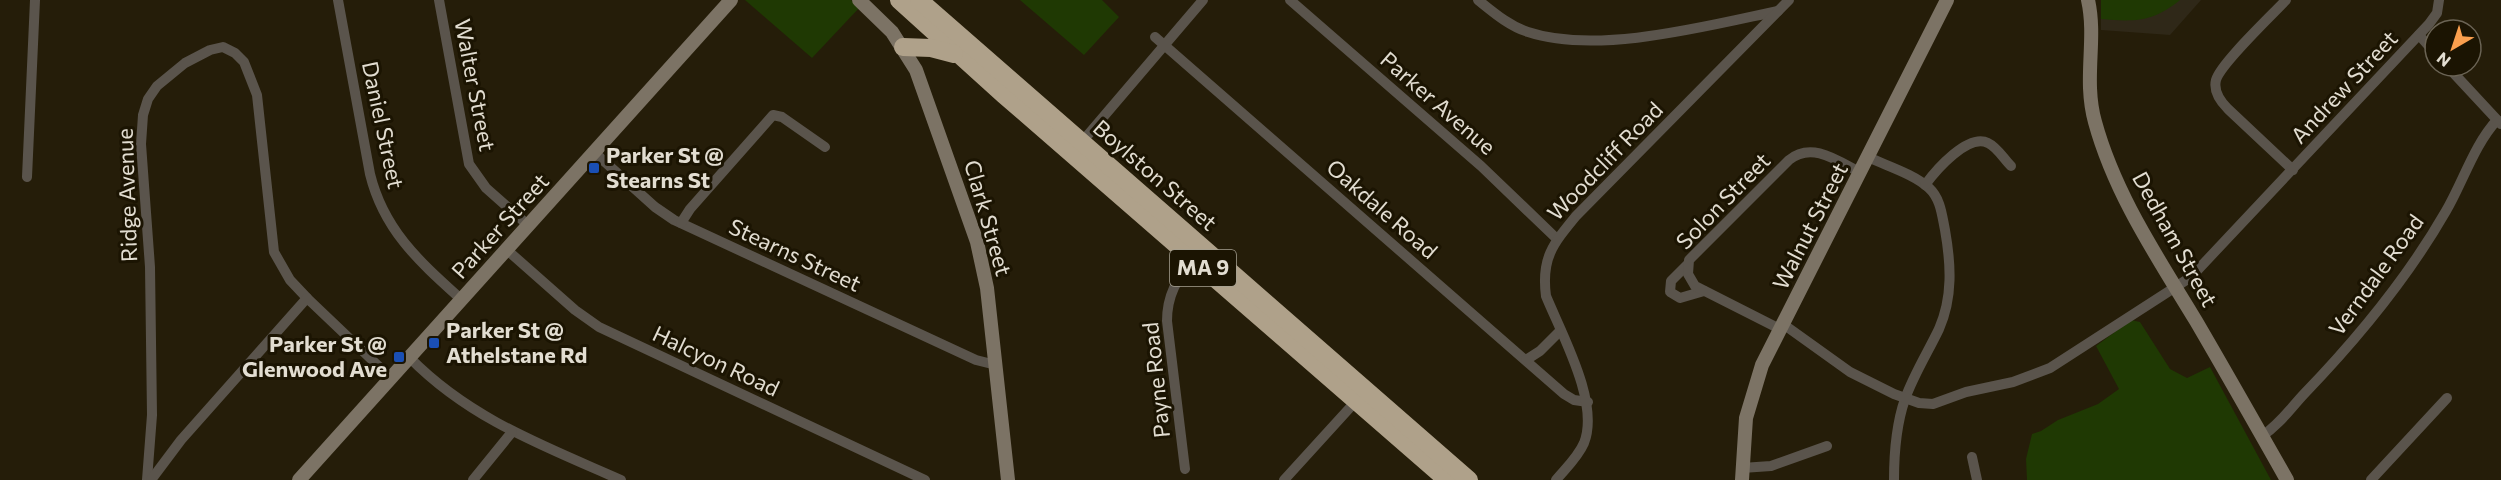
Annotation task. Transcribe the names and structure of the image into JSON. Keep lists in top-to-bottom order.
{
  "streets": {
    "highway": ["Boylston Street", "MA 9"],
    "main road": [
      "Clark Street",
      "Parker Street",
      "Walnut Street",
      "Dedham Street"
    ],
    "street": [
      "Walter Street",
      "Andrew Street",
      "Parker Avenue",
      "Daniel Street",
      "Woodcliff Road",
      "Ridge Avenue",
      "Solon Street",
      "Oakdale Road",
      "Stearns Street",
      "Verndale Road",
      "Halcyon Road",
      "Payne Road"
    ]
  },
  "crossings": [
    ["Walter Street", "Parker Street"],
    ["Andrew Street", "Solon Street"],
    ["Andrew Street", "Dedham Street"],
    ["Parker Avenue", "Woodcliff Road"],
    ["Daniel Street", "Parker Street"],
    ["Woodcliff Road", "Oakdale Road"],
    ["Boylston Street", "Payne Road"],
    ["Solon Street", "Walnut Street"],
    ["Clark Street", "Stearns Street"],
    ["Parker Street", "Stearns Street"],
    ["Parker Street", "Halcyon Road"],
    ["Dedham Street", "Verndale Road"]
  ],
  "places": {
    "transit": ["Parker St @ Stearns St", "Parker St @ Athelstane Rd", "Parker St @ Glenwood Ave"]
  },
  "north": "bottom left"
}
